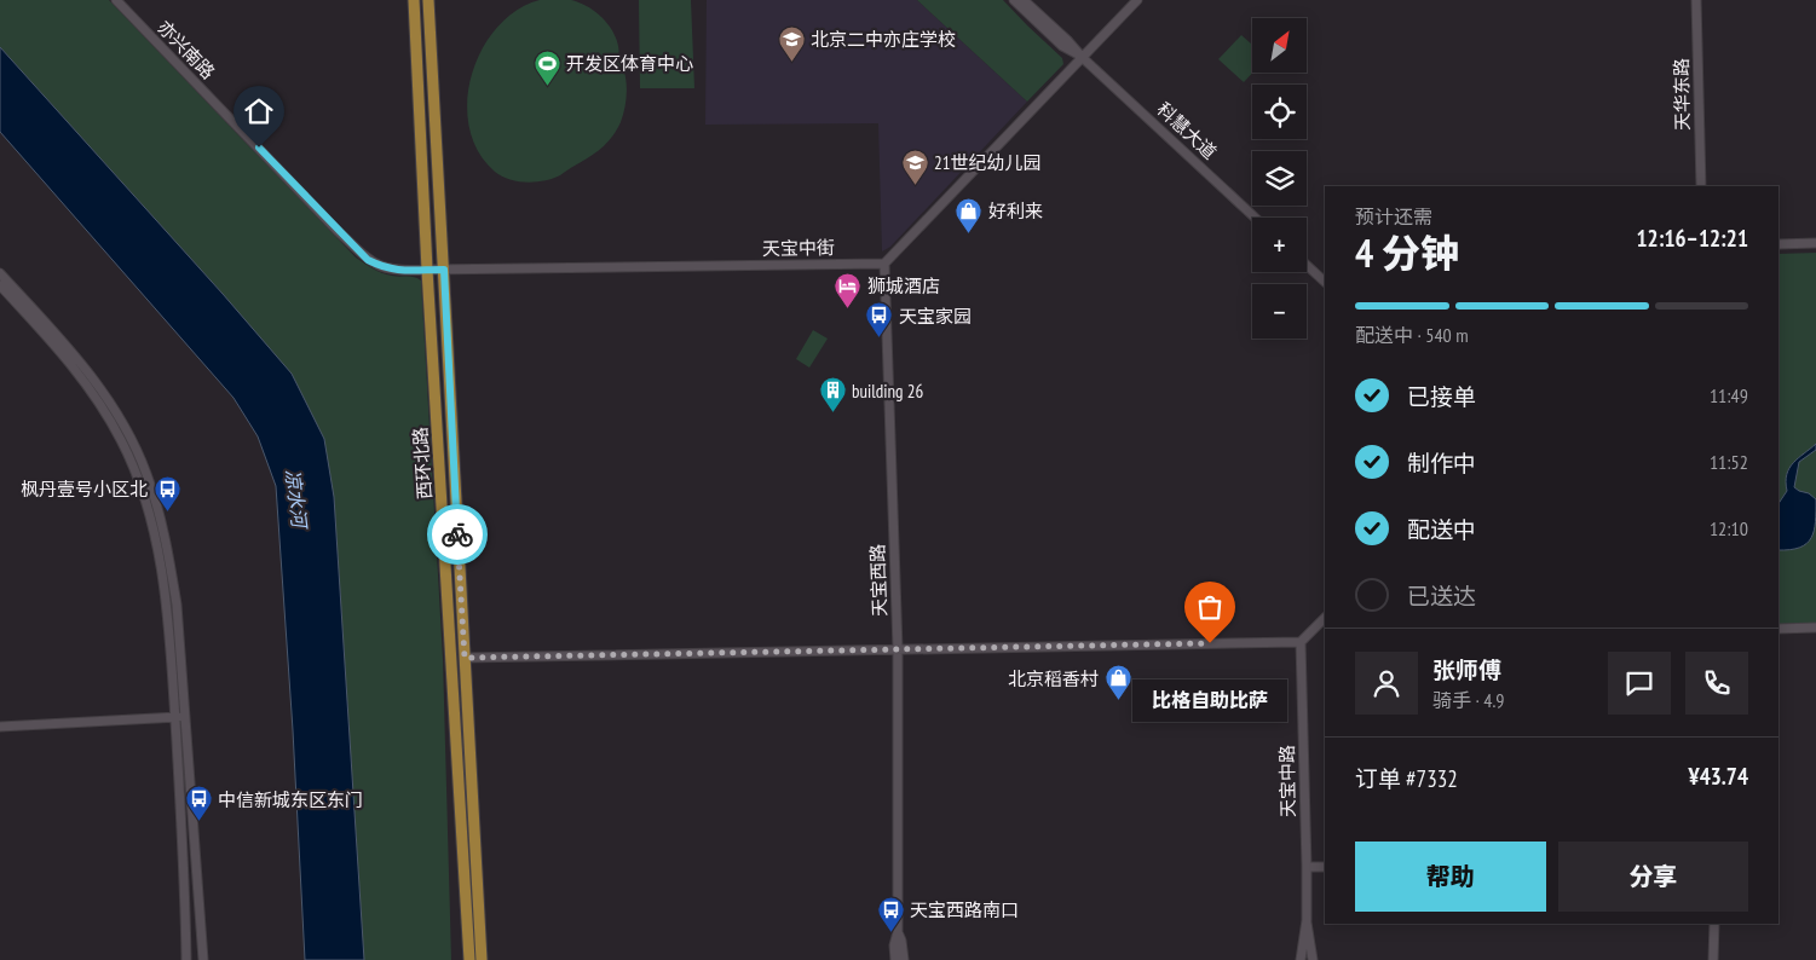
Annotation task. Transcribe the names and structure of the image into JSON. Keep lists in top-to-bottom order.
{
  "streets": {
    "main road": ["西环北路"],
    "street": [
      "亦兴南路",
      "天华东路",
      "科慧大道",
      "天宝中街",
      "天宝西路",
      "天宝中路"
    ]
  },
  "crossings": [
    ["亦兴南路", "天宝中街"],
    ["亦兴南路", "西环北路"],
    ["天宝中街", "西环北路"],
    ["天宝中街", "天宝西路"]
  ],
  "water": ["凉水河"],
  "places": {
    "school or university": ["北京二中亦庄学校", "21世纪幼儿园"],
    "sports": ["开发区体育中心"],
    "shop": ["好利来", "北京稻香村"],
    "hotel": ["狮城酒店"],
    "bus stop": [
      "天宝家园",
      "枫丹壹号小区北",
      "中信新城东区东门",
      "天宝西路南口"
    ],
    "building": ["building 26"],
    "other": ["比格自助比萨"]
  },
  "north": "top right",
  "page": {
    "map_buttons": ["+", "−"],
    "heading": ["4 分钟", "预计还需", "12:16–12:21"],
    "panel": [
      "张师傅",
      "骑手 · 4.9",
      "订单 #7332",
      "¥43.74"
    ],
    "bar": "配送中 · 540 m",
    "list": [
      ["已接单", "11:49"],
      ["制作中", "11:52"],
      ["配送中", "12:10"],
      "已送达"
    ],
    "bubble": "比格自助比萨",
    "buttons": ["帮助", "分享"]
  }
}
